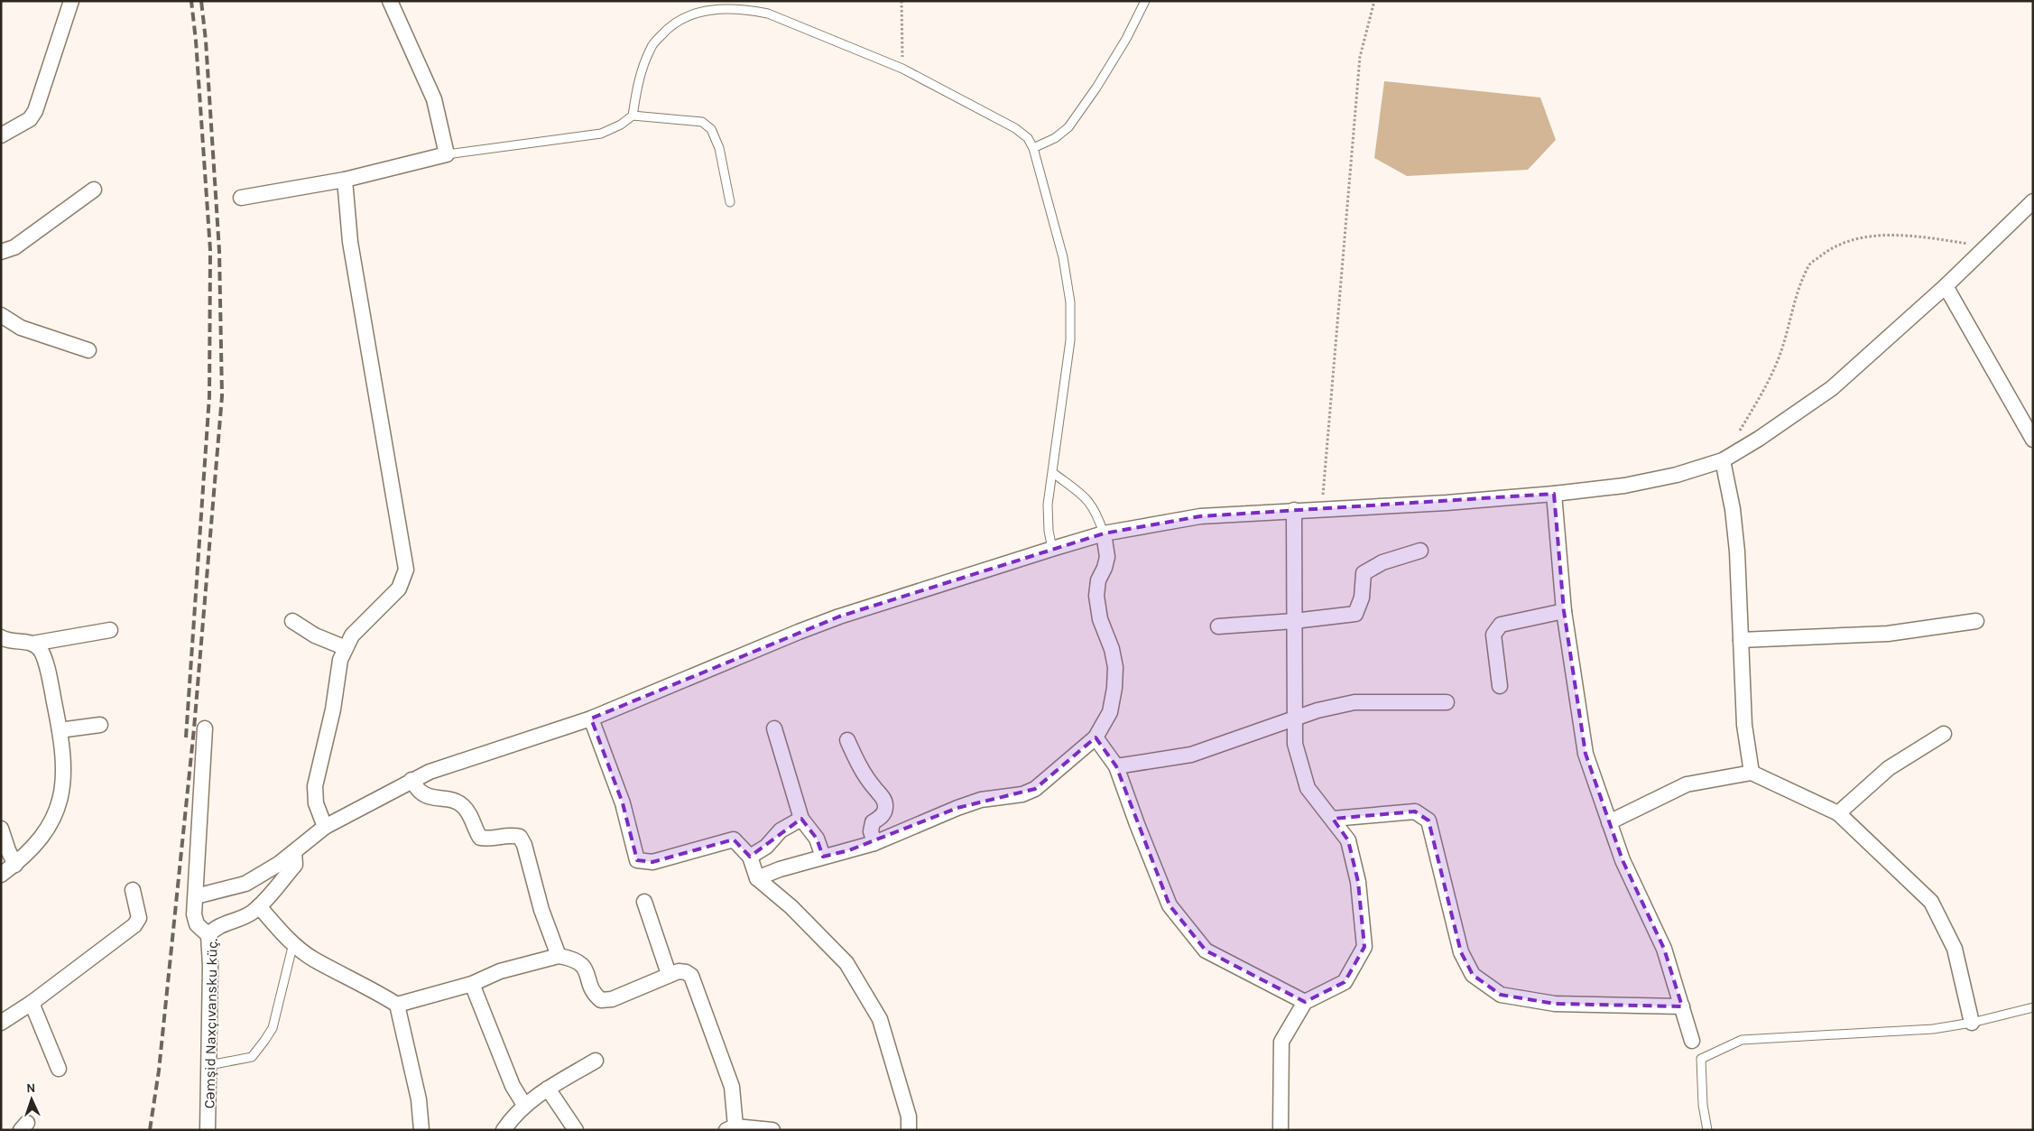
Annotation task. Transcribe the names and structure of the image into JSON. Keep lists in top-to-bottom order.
{
  "streets": {
    "street": ["Cəmşid Naxçıvansku küç."]
  },
  "north": "top"
}
